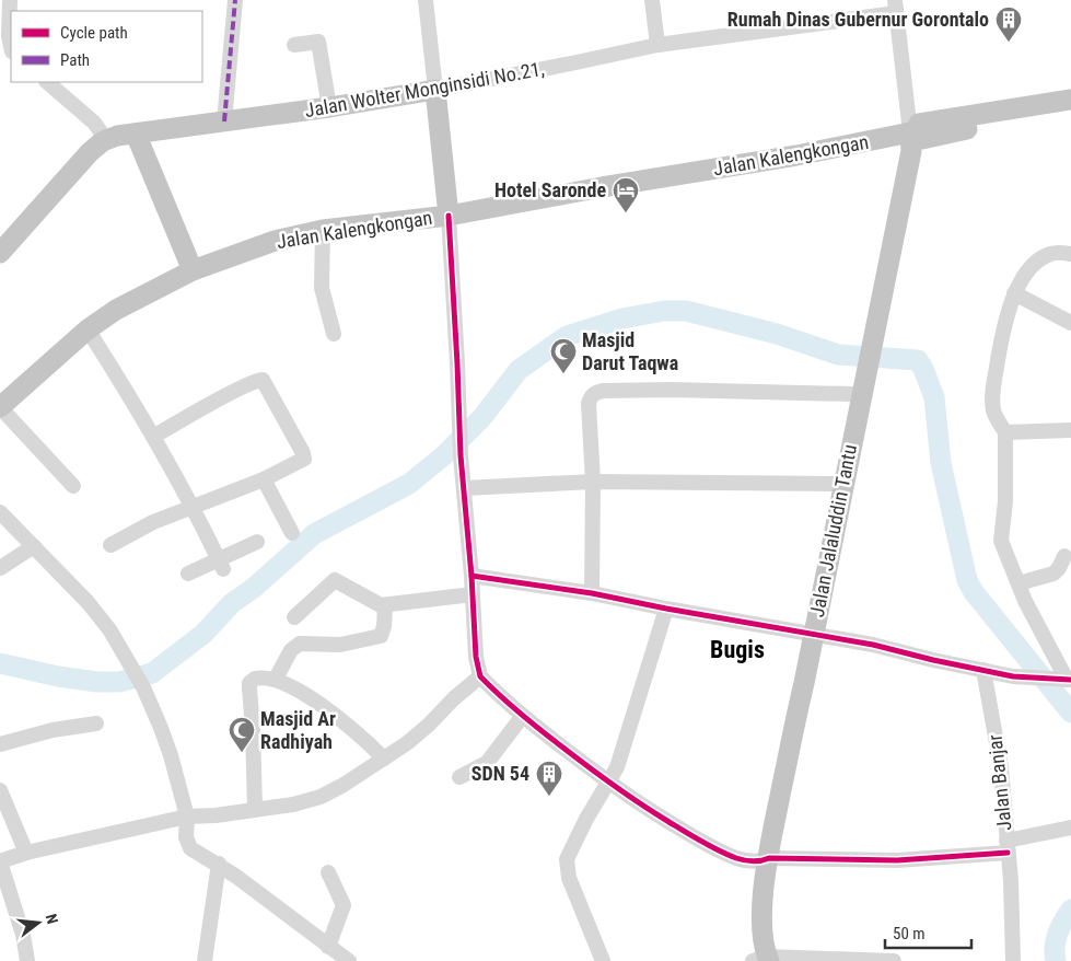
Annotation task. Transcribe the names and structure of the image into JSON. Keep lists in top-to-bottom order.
{
  "streets": {
    "highway": ["Jalan Wolter Monginsidi No.21,", "Jalan Kalengkongan", "Jalan Jalaluddin Tantu"],
    "street": ["Jalan Banjar"]
  },
  "crossings": [
    ["Jalan Kalengkongan", "Jalan Jalaluddin Tantu"]
  ],
  "districts": ["Bugis"],
  "places": {
    "building": ["Rumah Dinas Gubernur Gorontalo", "SDN 54"],
    "hotel": ["Hotel Saronde"],
    "mosque": ["Masjid Darut Taqwa", "Masjid Ar Radhiyah"]
  },
  "legend": ["Cycle path", "Path"],
  "scale_bar": "50 m",
  "north": "right"
}
